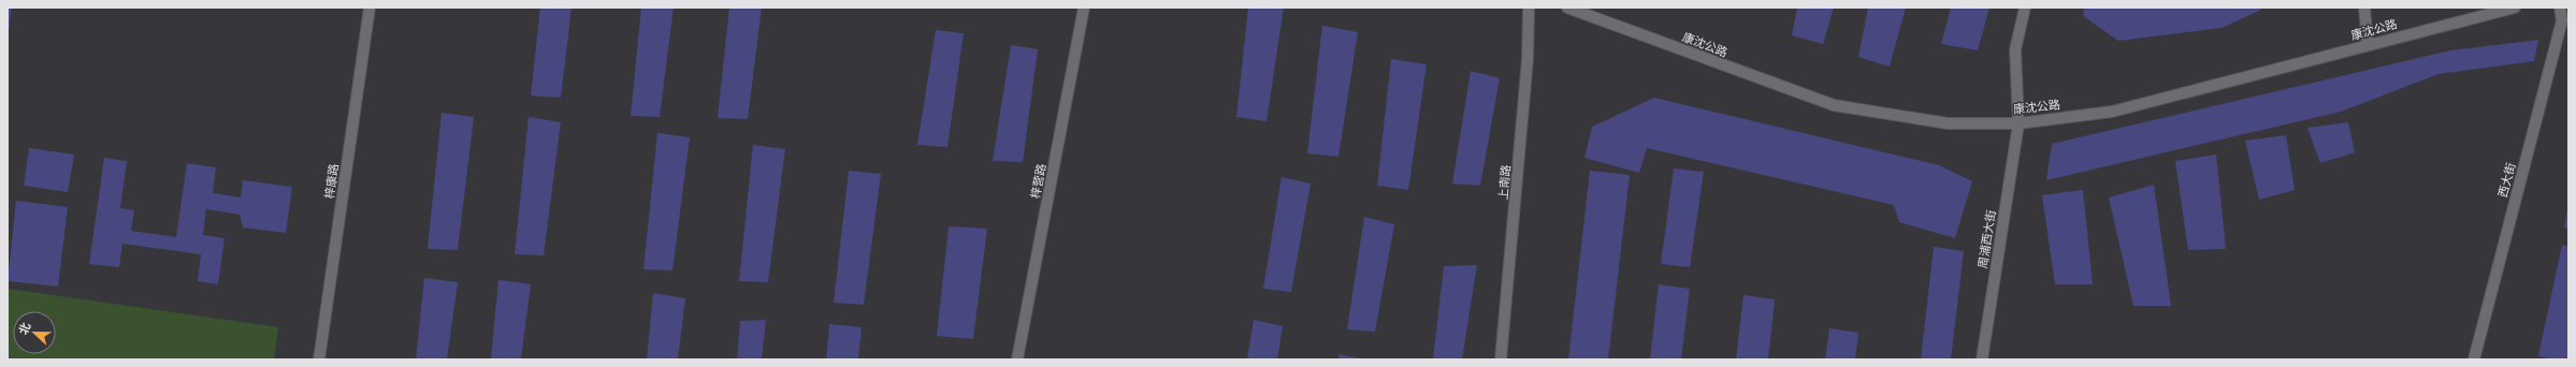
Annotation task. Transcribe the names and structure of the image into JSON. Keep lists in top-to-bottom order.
{
  "streets": {
    "street": [
      "康沈公路",
      "西大街",
      "梓康路",
      "梓营路",
      "上南路",
      "周浦西大街"
    ]
  },
  "crossings": [
    ["康沈公路", "周浦西大街"]
  ],
  "north": "left"
}
